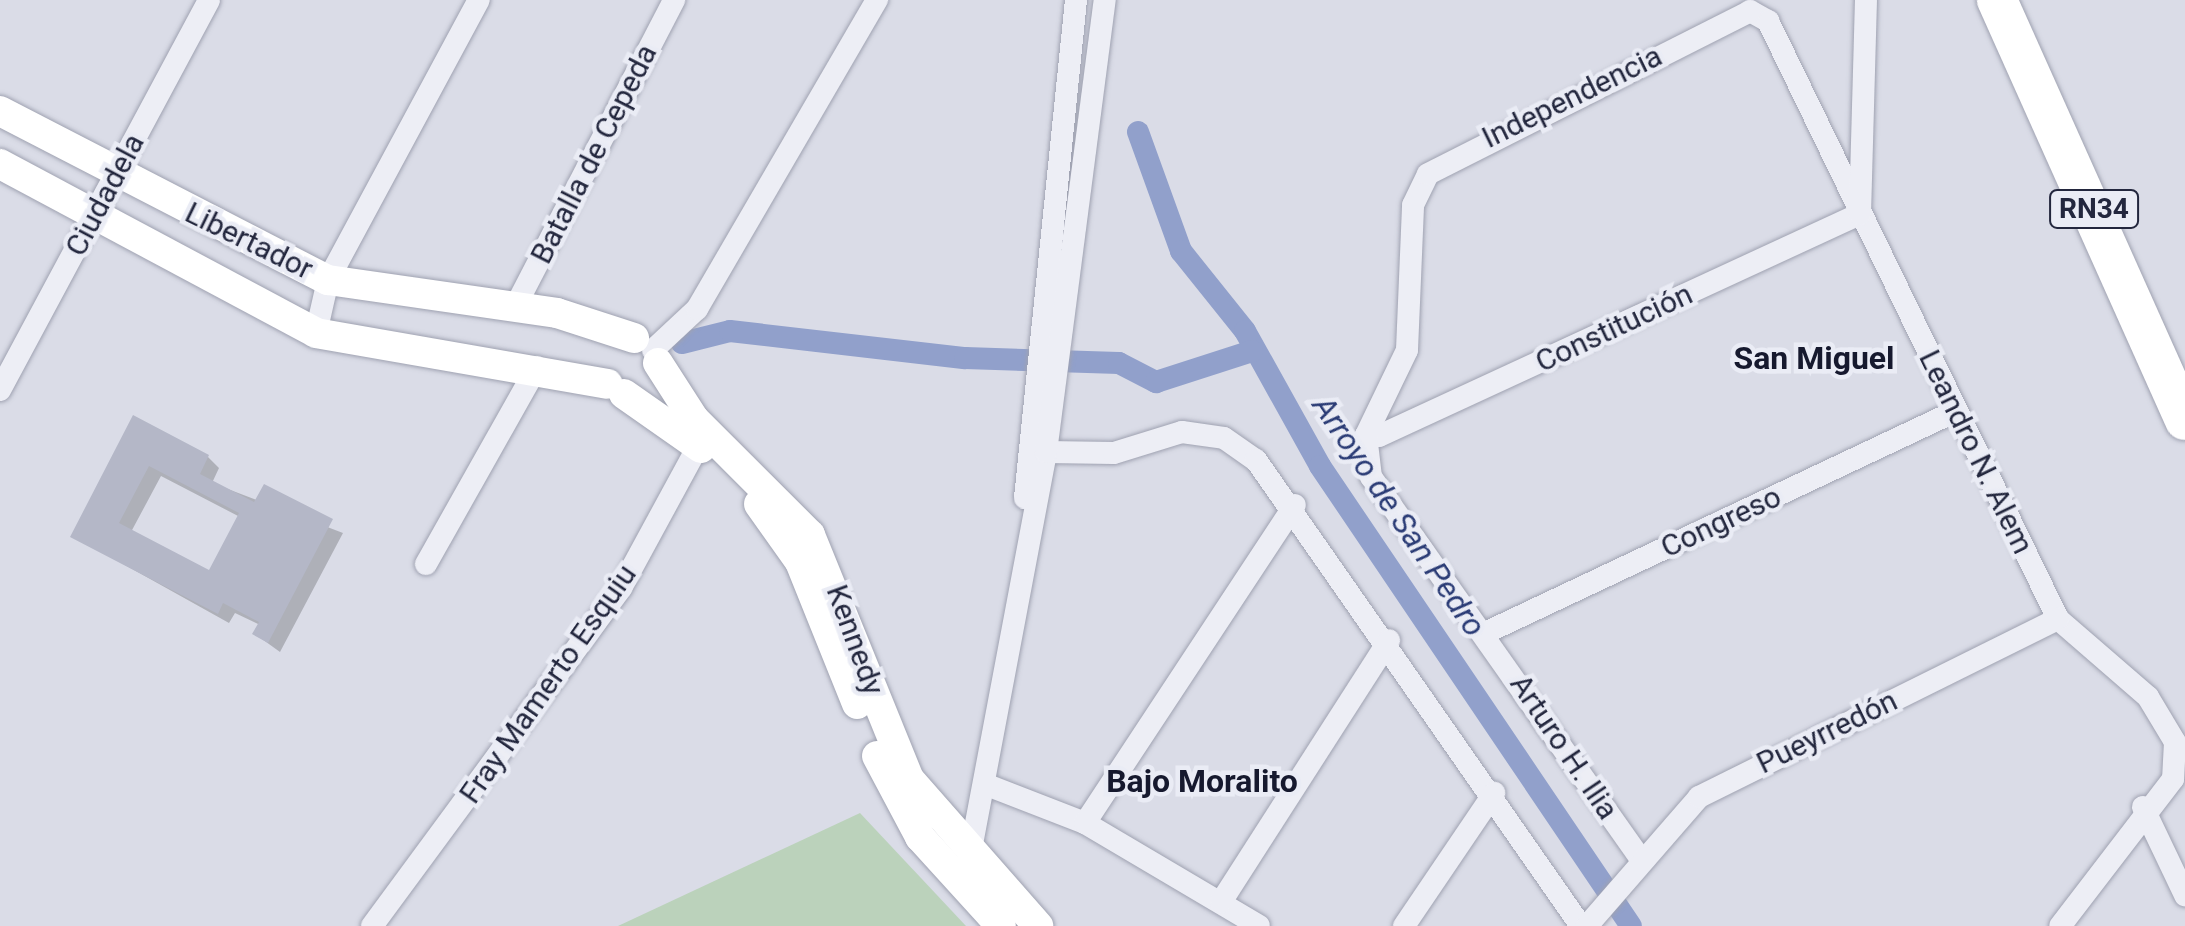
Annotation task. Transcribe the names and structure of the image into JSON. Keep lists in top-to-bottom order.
{
  "streets": {
    "highway": ["RN34"],
    "street": [
      "Independencia",
      "Batalla de Cepeda",
      "Ciudadela",
      "Libertador",
      "Constitución",
      "Leandro N. Alem",
      "Congreso",
      "Kennedy",
      "Fray Mamerto Esquiu",
      "Pueyrredón",
      "Arturo H. Ilia"
    ]
  },
  "crossings": [
    ["Independencia", "Constitución"],
    ["Independencia", "Leandro N. Alem"],
    ["Independencia", "Arturo H. Ilia"],
    ["Batalla de Cepeda", "Libertador"],
    ["Ciudadela", "Libertador"],
    ["Libertador", "Kennedy"],
    ["Constitución", "Leandro N. Alem"],
    ["Constitución", "Arturo H. Ilia"],
    ["Leandro N. Alem", "Congreso"],
    ["Leandro N. Alem", "Pueyrredón"],
    ["Congreso", "Arturo H. Ilia"],
    ["Kennedy", "Fray Mamerto Esquiu"],
    ["Pueyrredón", "Arturo H. Ilia"]
  ],
  "districts": ["San Miguel", "Bajo Moralito"],
  "water": ["Arroyo de San Pedro"]
}
